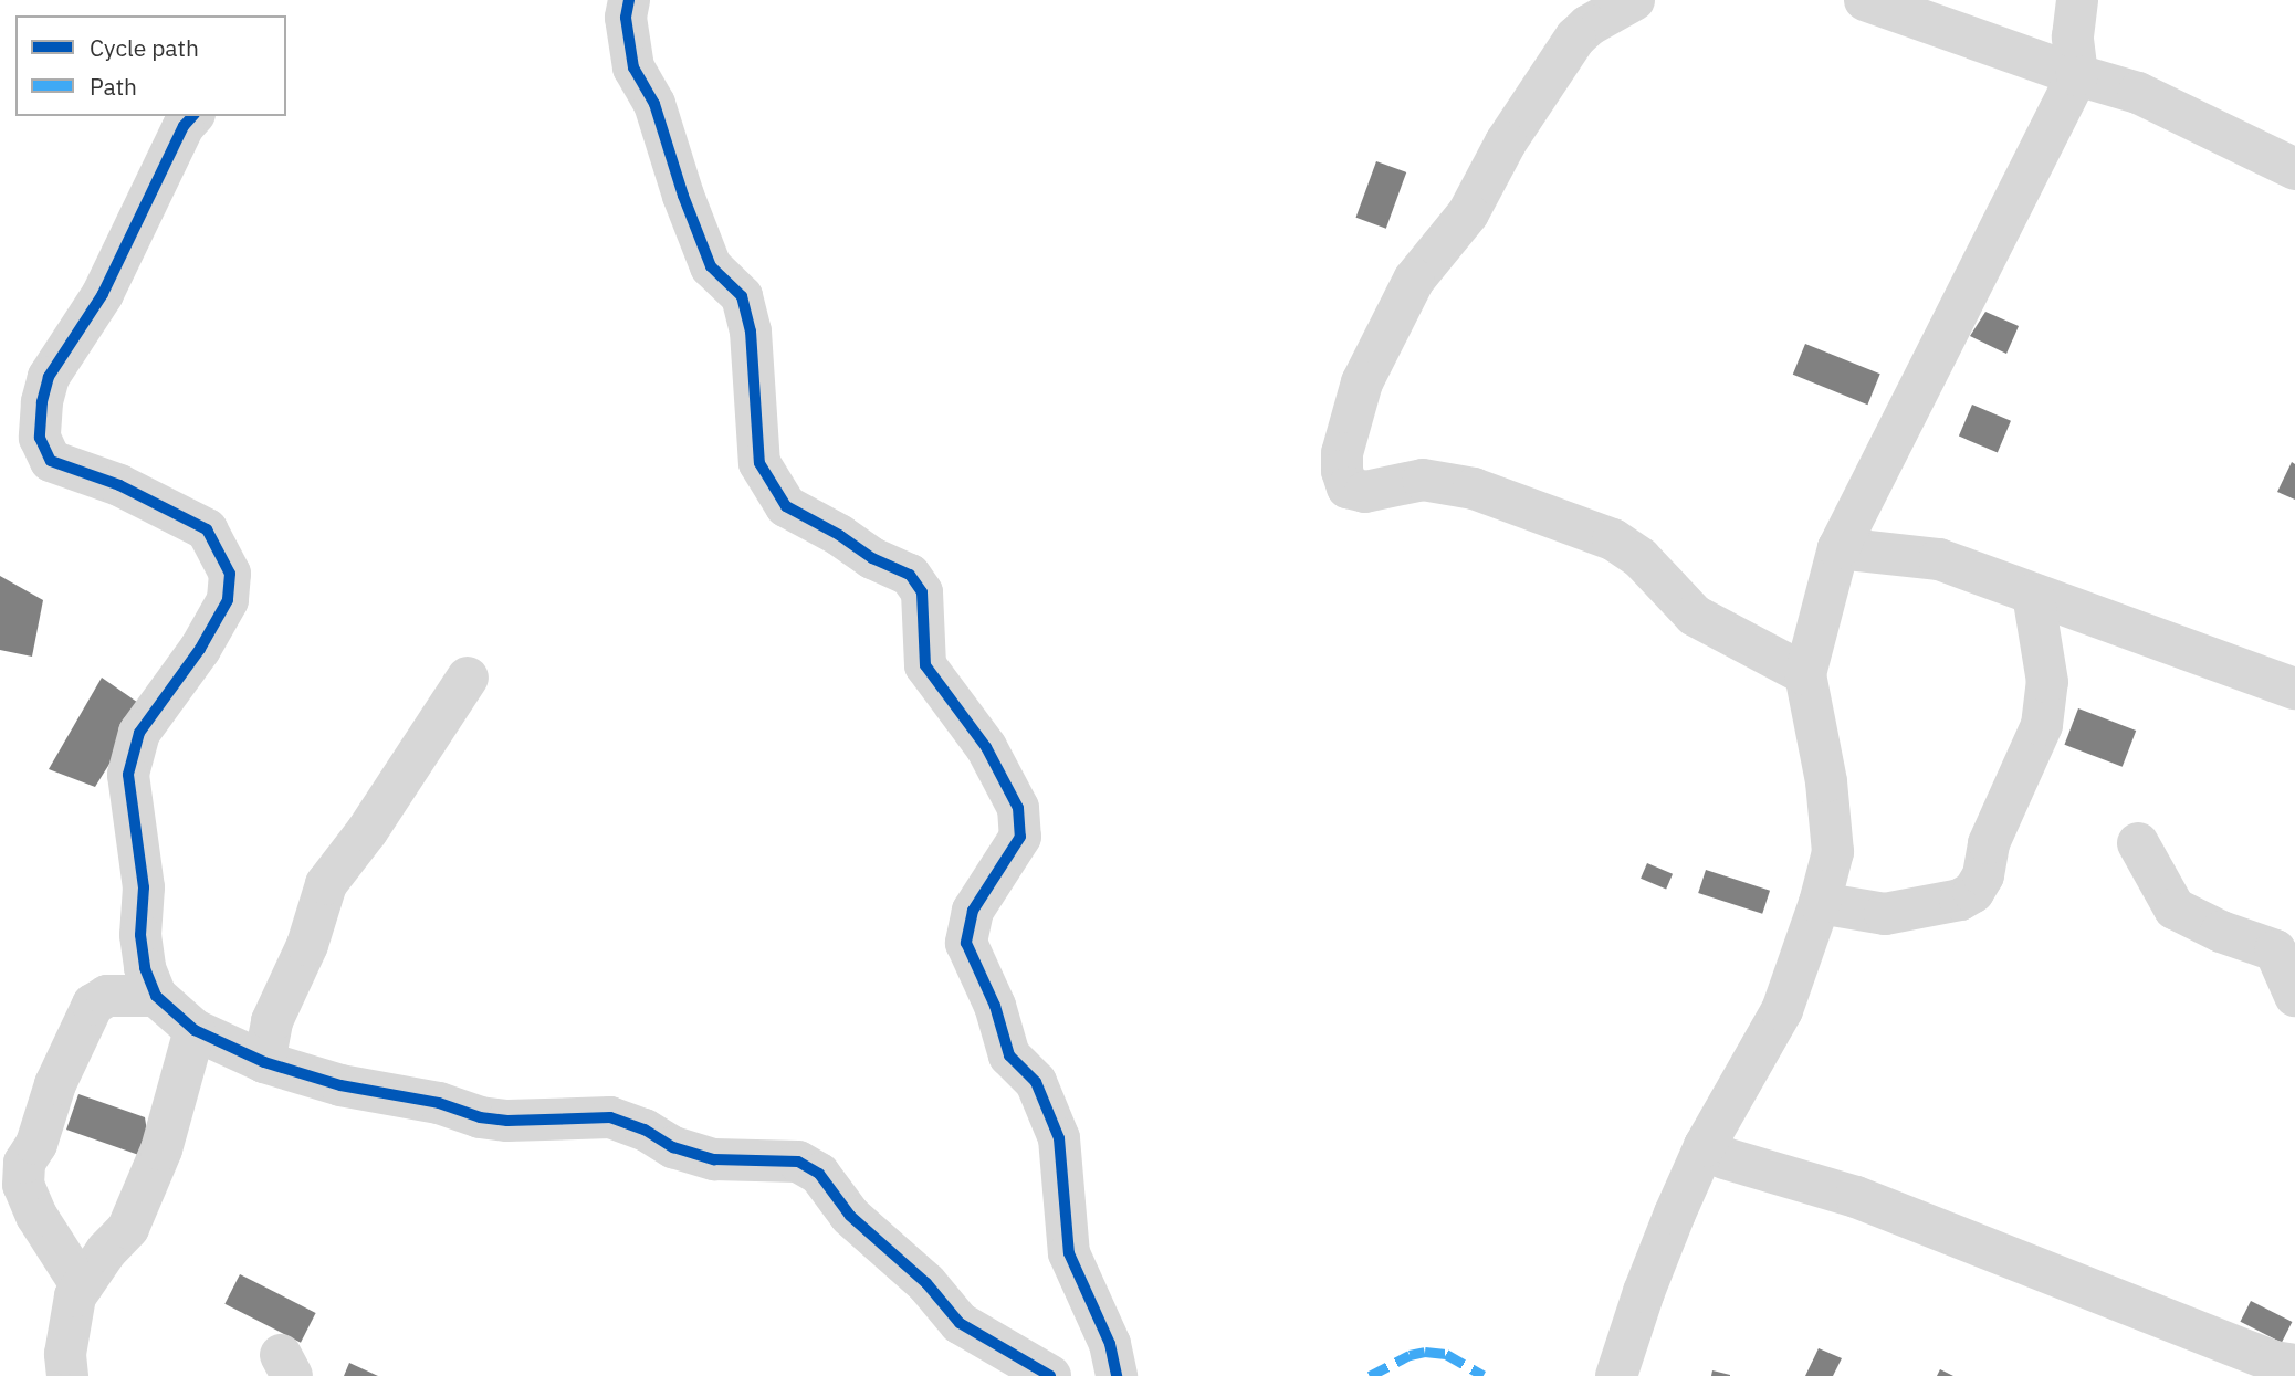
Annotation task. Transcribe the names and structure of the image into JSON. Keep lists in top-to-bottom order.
{
  "legend": ["Cycle path", "Path"]
}
